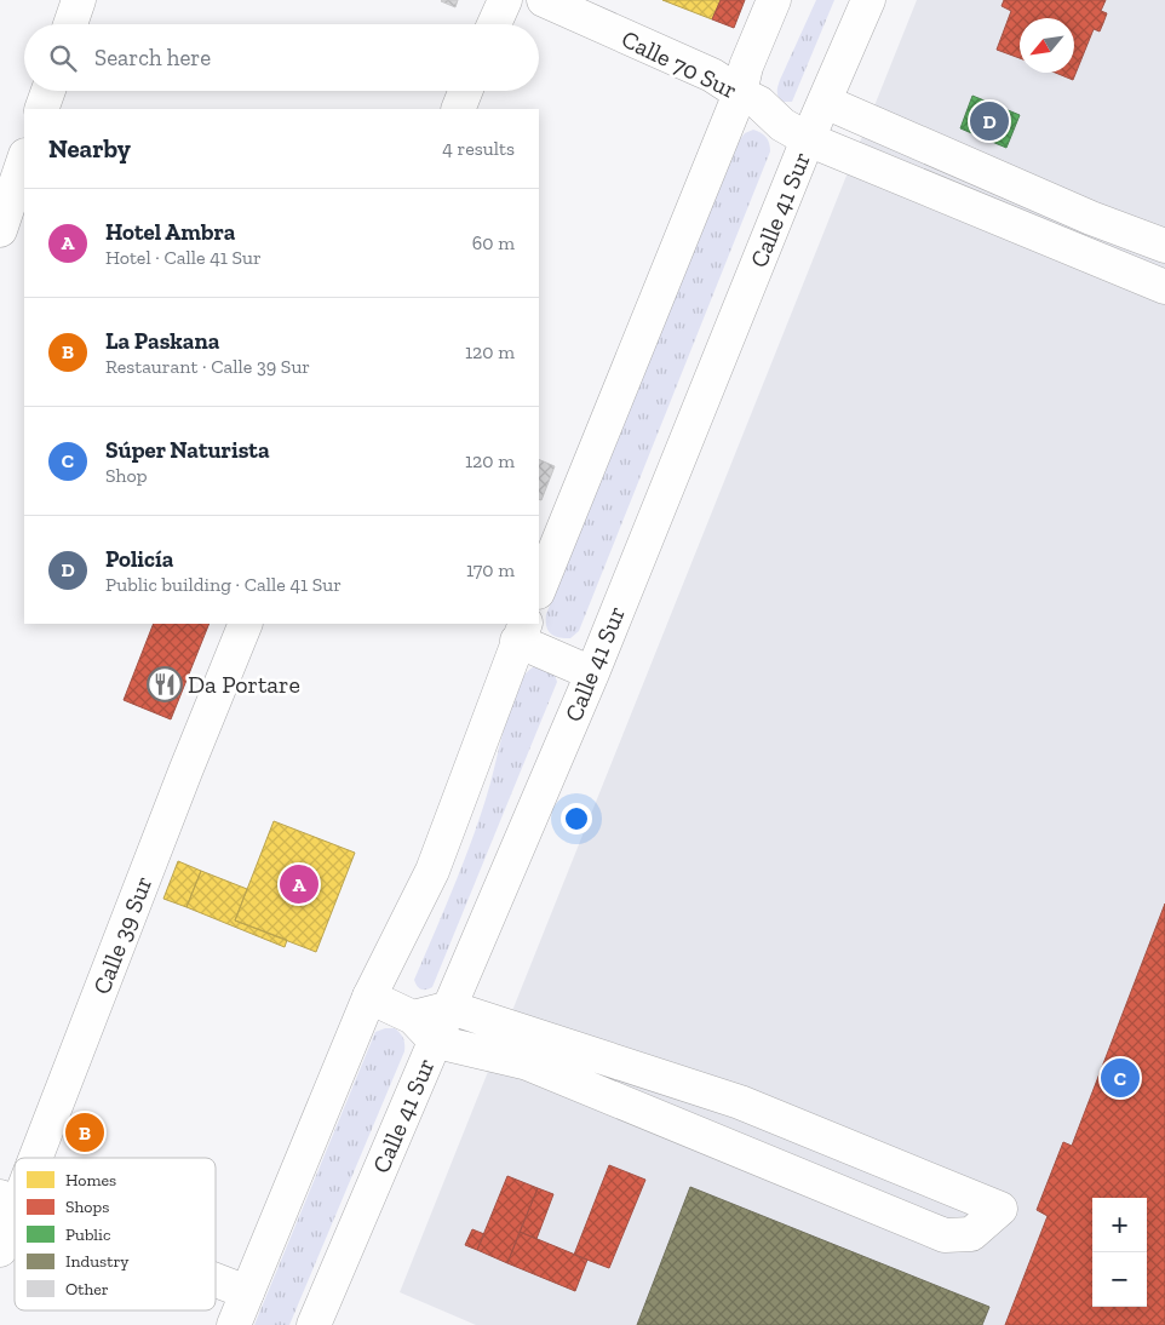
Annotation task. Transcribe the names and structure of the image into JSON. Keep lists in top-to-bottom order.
{
  "streets": {
    "main road": ["Calle 70 Sur", "Calle 41 Sur", "Calle 39 Sur"]
  },
  "crossings": [
    ["Calle 70 Sur", "Calle 41 Sur"]
  ],
  "places": {
    "restaurant": ["Da Portare"]
  },
  "legend": [
    "Homes",
    "Shops",
    "Public",
    "Industry",
    "Other"
  ],
  "north": "bottom left",
  "page": {
    "search": "Search here",
    "pins": [
      "D",
      "A",
      "C",
      "B"
    ],
    "heading": ["Nearby", "4 results"],
    "list": [
      {
        "mark": "A",
        "name": "Hotel Ambra",
        "note": "Hotel · Calle 41 Sur",
        "value": "60 m"
      },
      {
        "mark": "B",
        "name": "La Paskana",
        "note": "Restaurant · Calle 39 Sur",
        "value": "120 m"
      },
      {
        "mark": "C",
        "name": "Súper Naturista",
        "note": "Shop",
        "value": "120 m"
      },
      {
        "mark": "D",
        "name": "Policía",
        "note": "Public building · Calle 41 Sur",
        "value": "170 m"
      }
    ],
    "map_buttons": ["+", "−"]
  }
}
